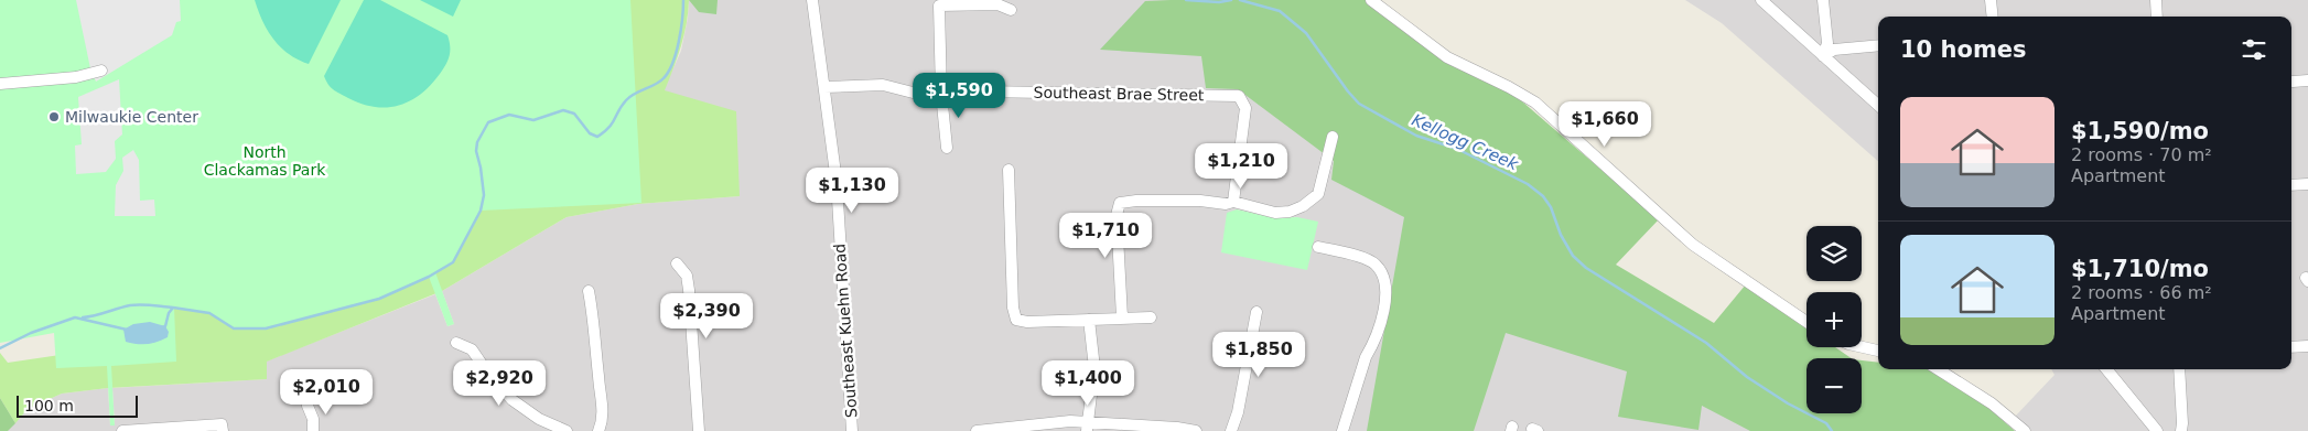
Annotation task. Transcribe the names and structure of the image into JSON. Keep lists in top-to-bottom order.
{
  "streets": {
    "street": ["Southeast Brae Street", "Southeast Kuehn Road"]
  },
  "crossings": [
    ["Southeast Brae Street", "Southeast Kuehn Road"]
  ],
  "water": ["Kellogg Creek"],
  "parks": ["North Clackamas Park"],
  "places": ["Milwaukie Center"],
  "scale_bar": "100 m",
  "page": {
    "heading": "10 homes",
    "price": [
      "$1,590",
      "$1,660",
      "$1,210",
      "$1,130",
      "$1,710",
      "$2,390",
      "$1,850",
      "$2,920",
      "$1,400",
      "$2,010"
    ],
    "list": [
      {
        "name": "$1,590/mo",
        "note": "2 rooms · 70 m² · Apartment"
      },
      {
        "name": "$1,710/mo",
        "note": "2 rooms · 66 m² · Apartment"
      }
    ],
    "map_buttons": ["+", "−"],
    "scale": "100 m"
  }
}
